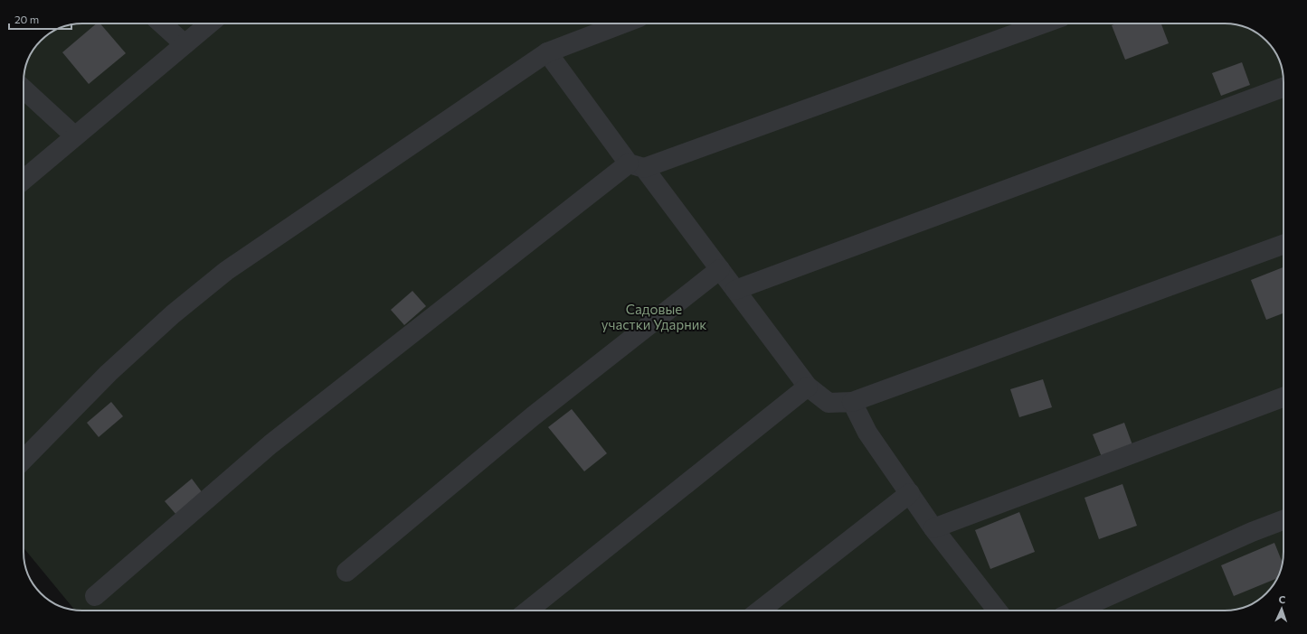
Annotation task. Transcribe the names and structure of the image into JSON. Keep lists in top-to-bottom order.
{
  "parks": ["Садовые участки Ударник"],
  "scale_bar": "20 m",
  "north": "top"
}
